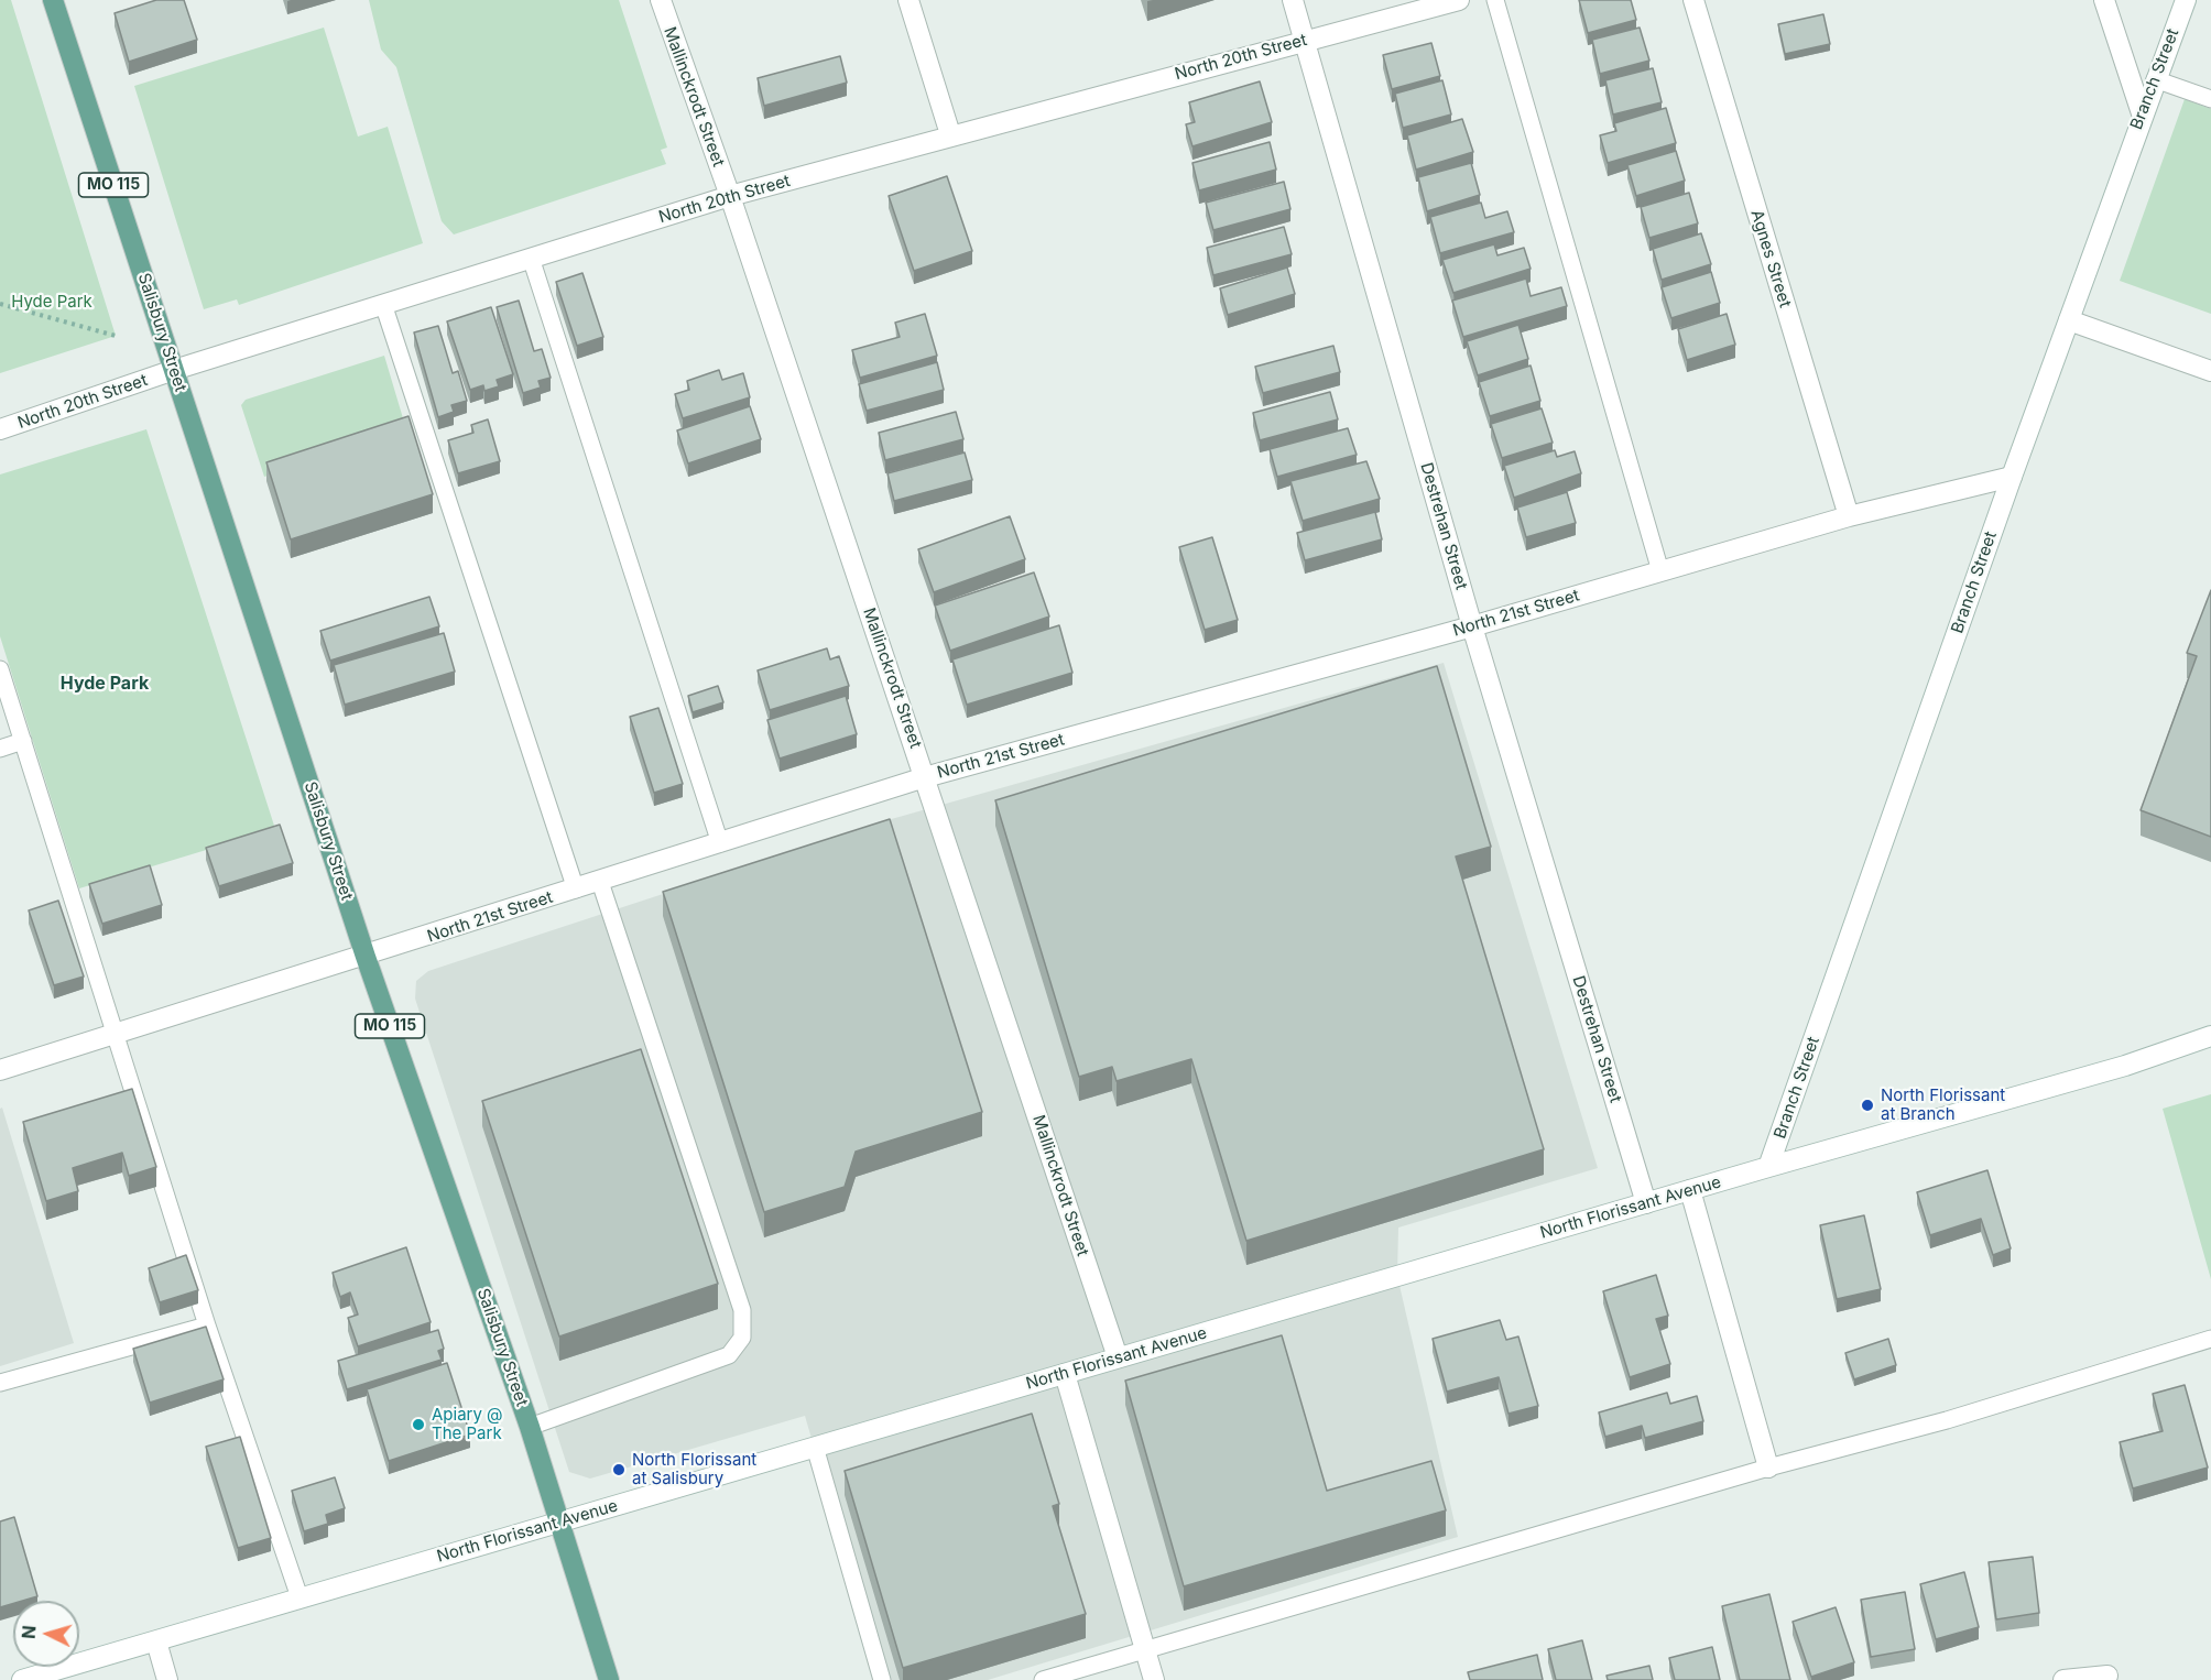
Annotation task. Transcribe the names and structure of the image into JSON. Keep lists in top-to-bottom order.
{
  "streets": {
    "main road": ["MO 115", "Salisbury Street"],
    "street": [
      "North 20th Street",
      "Branch Street",
      "Mallinckrodt Street",
      "Agnes Street",
      "Destrehan Street",
      "North 21st Street",
      "North Florissant Avenue"
    ]
  },
  "crossings": [
    ["North 20th Street", "Mallinckrodt Street"],
    ["North 20th Street", "Salisbury Street"],
    ["North 20th Street", "Destrehan Street"],
    ["Branch Street", "North 21st Street"],
    ["Branch Street", "North Florissant Avenue"],
    ["Mallinckrodt Street", "North 21st Street"],
    ["Mallinckrodt Street", "North Florissant Avenue"],
    ["Agnes Street", "North 21st Street"],
    ["Salisbury Street", "North 21st Street"],
    ["Salisbury Street", "North Florissant Avenue"],
    ["Destrehan Street", "North 21st Street"],
    ["Destrehan Street", "North Florissant Avenue"]
  ],
  "districts": ["Hyde Park"],
  "parks": ["Hyde Park"],
  "places": ["North Florissant at Branch", "Apiary @ The Park", "North Florissant at Salisbury"],
  "north": "left"
}
